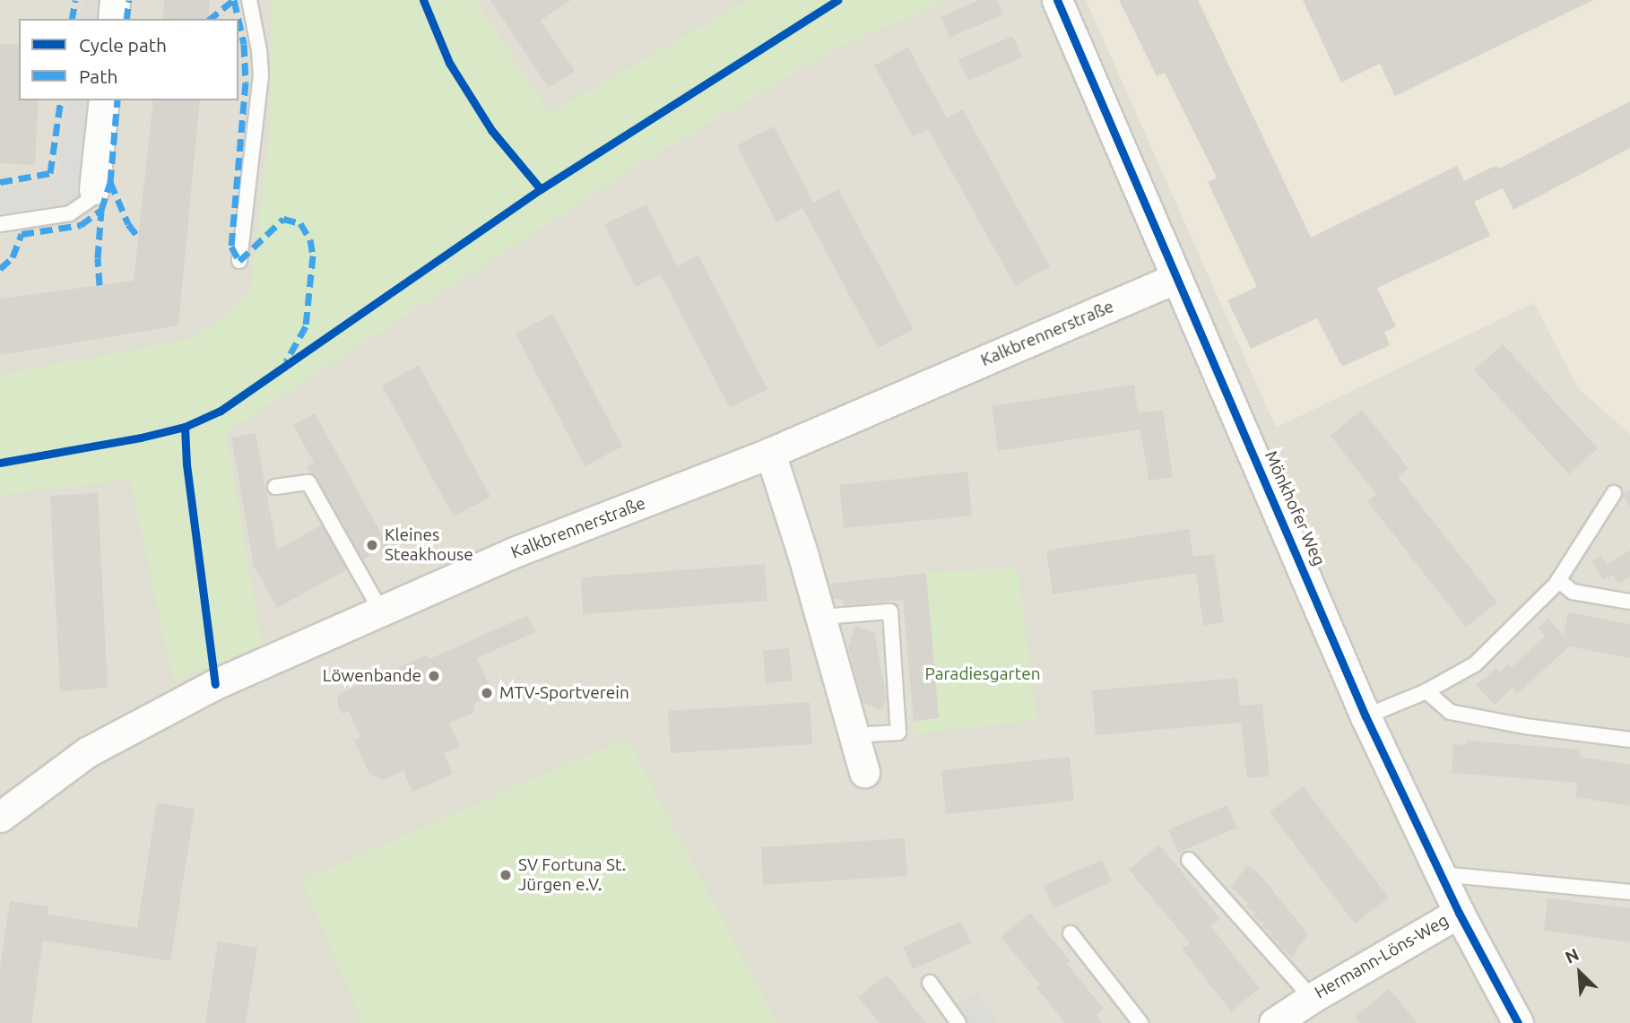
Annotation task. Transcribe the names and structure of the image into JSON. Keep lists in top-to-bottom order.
{
  "streets": {
    "street": ["Kalkbrennerstraße", "Mönkhofer Weg", "Hermann-Löns-Weg"]
  },
  "crossings": [
    ["Kalkbrennerstraße", "Mönkhofer Weg"],
    ["Mönkhofer Weg", "Hermann-Löns-Weg"]
  ],
  "parks": ["Paradiesgarten"],
  "places": [
    "Kleines Steakhouse",
    "Löwenbande",
    "MTV-Sportverein",
    "SV Fortuna St. Jürgen e.V."
  ],
  "legend": ["Cycle path", "Path"],
  "north": "top left"
}
